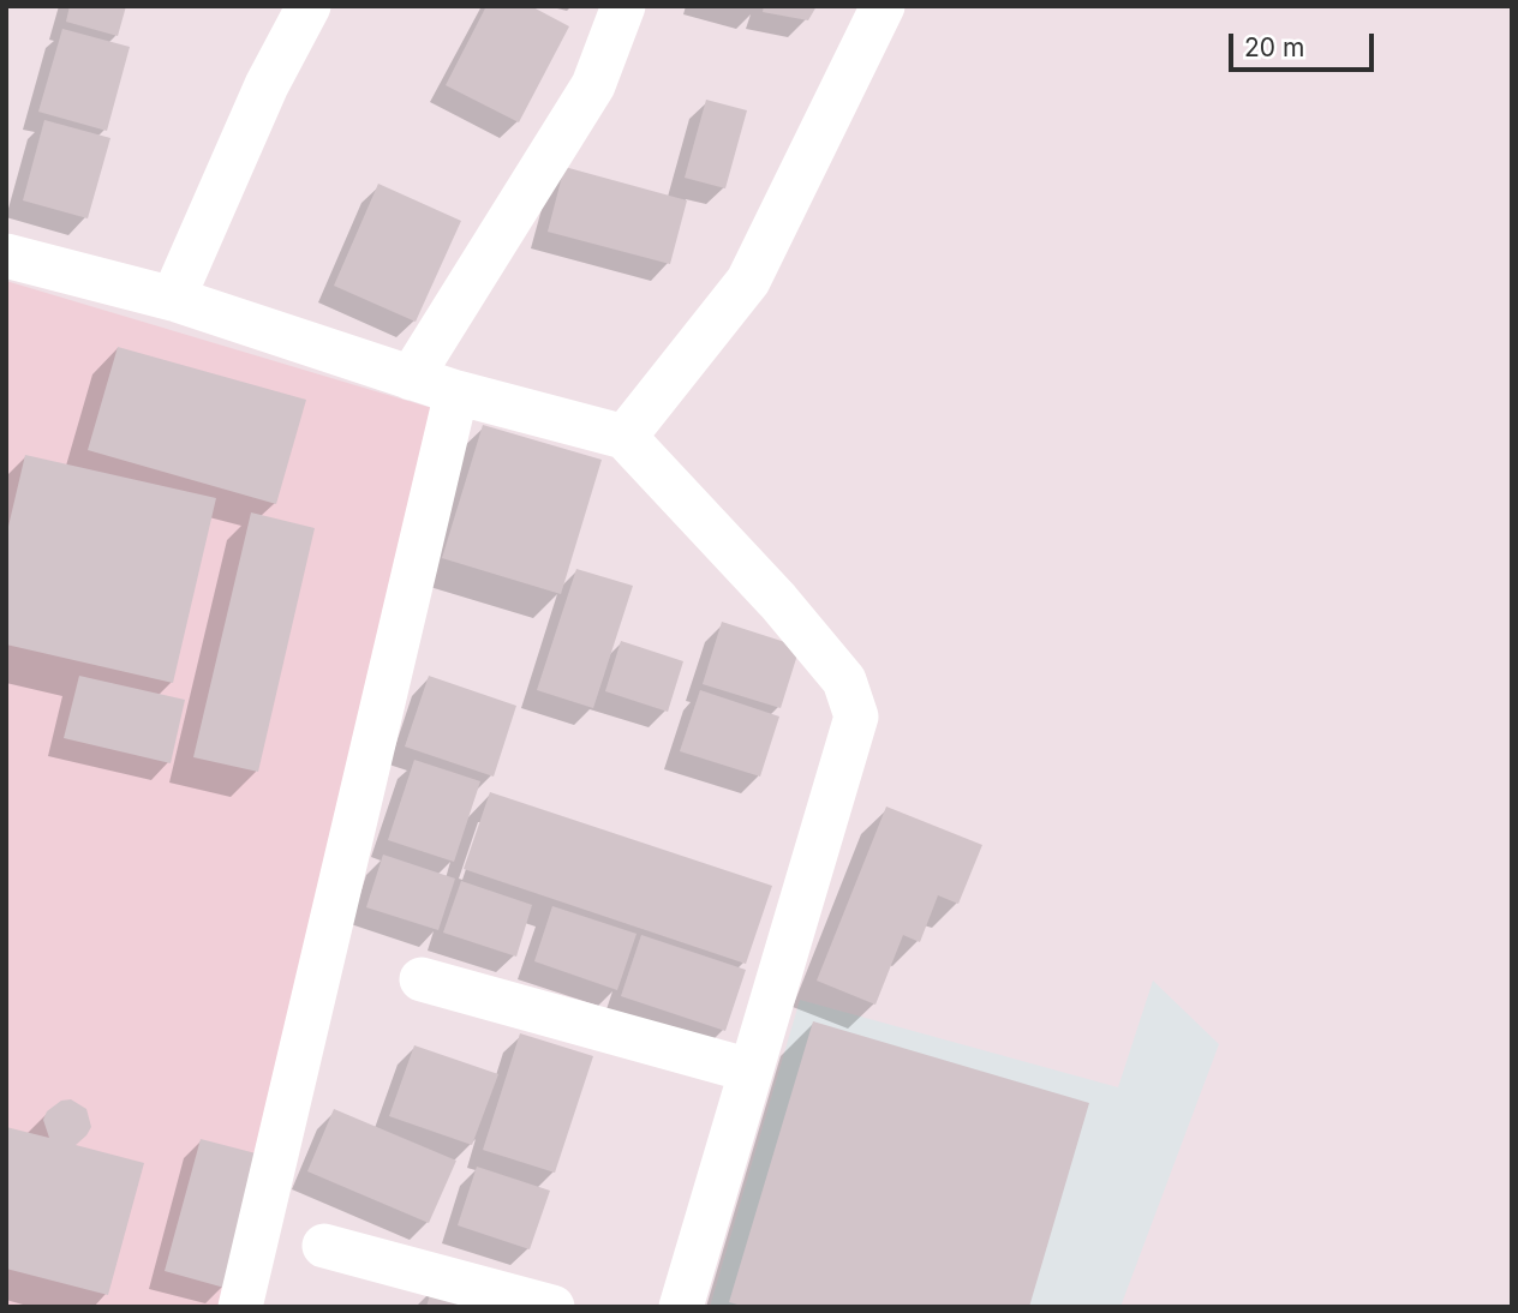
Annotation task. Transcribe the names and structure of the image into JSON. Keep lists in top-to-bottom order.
{
  "scale_bar": "20 m"
}
